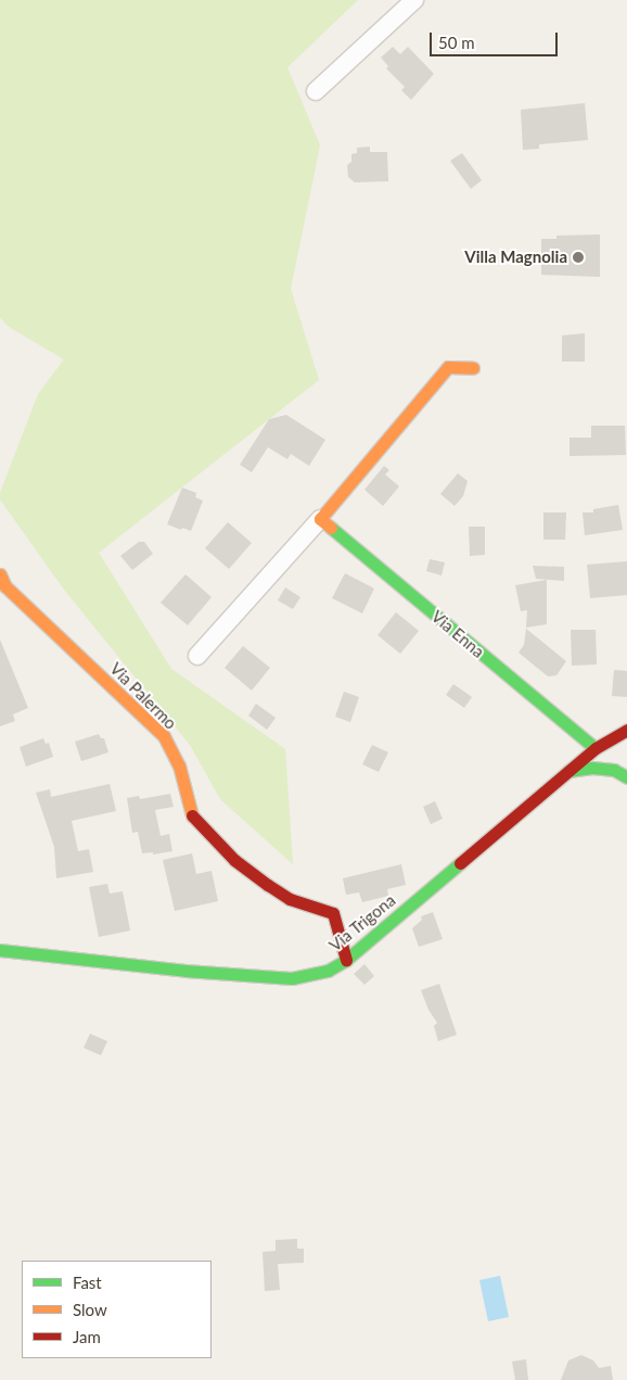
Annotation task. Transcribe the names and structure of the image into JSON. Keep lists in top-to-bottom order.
{
  "streets": {
    "street": ["Via Enna", "Via Palermo", "Via Trigona"]
  },
  "crossings": [
    ["Via Enna", "Via Trigona"],
    ["Via Palermo", "Via Trigona"]
  ],
  "places": ["Villa Magnolia"],
  "legend": ["Fast", "Slow", "Jam"],
  "scale_bar": "50 m"
}
